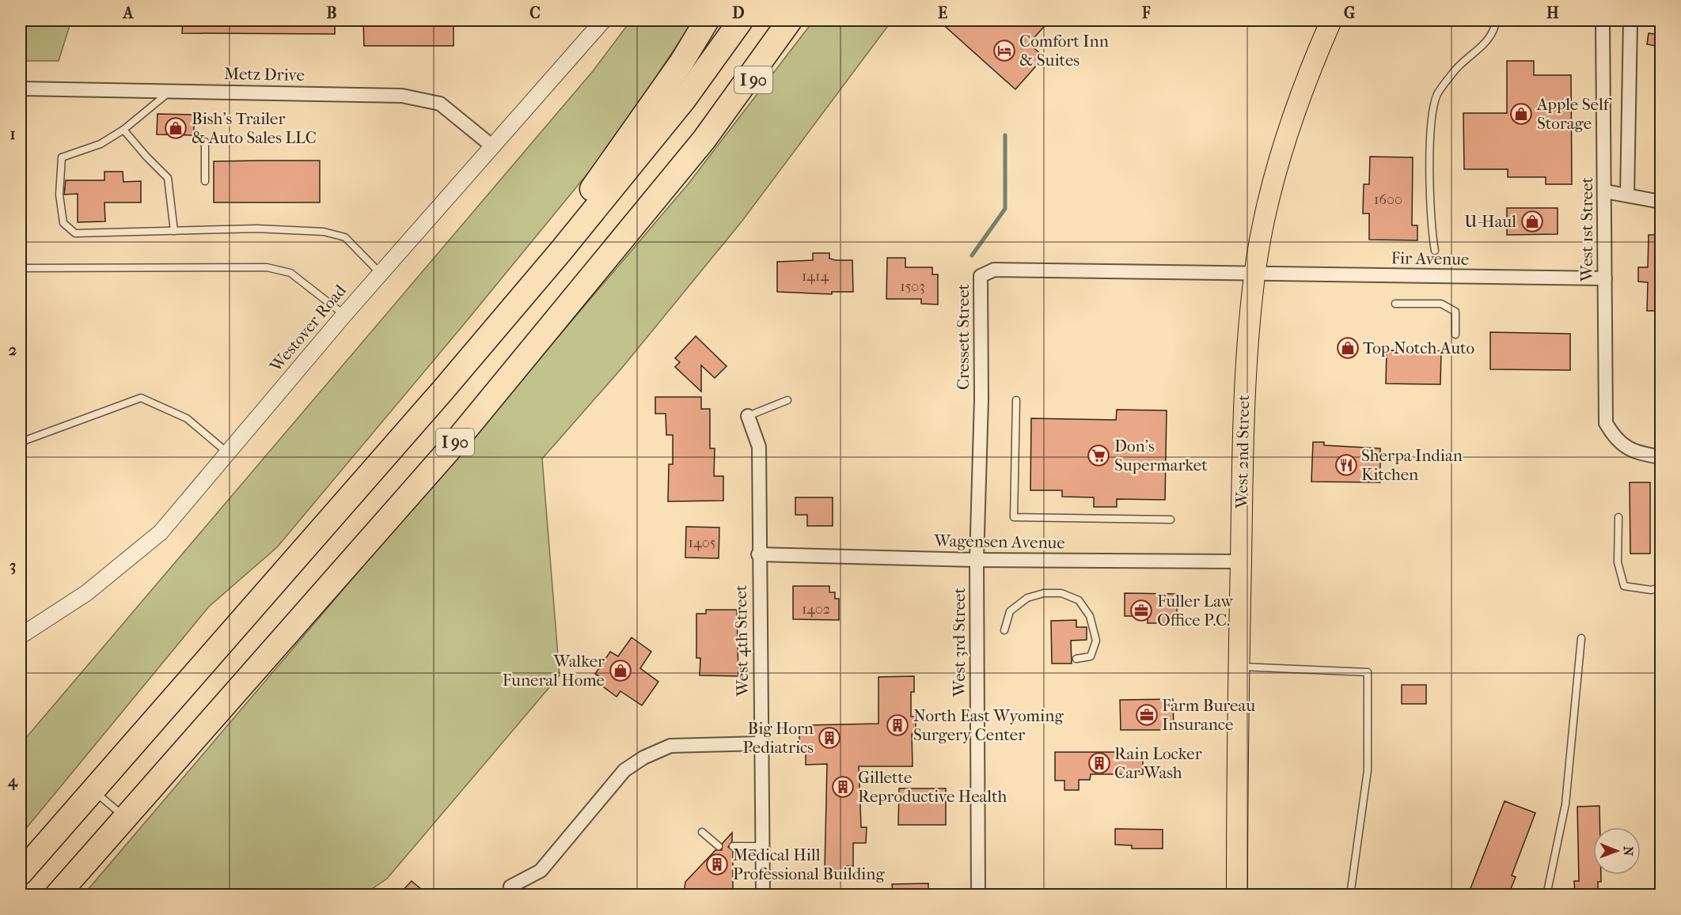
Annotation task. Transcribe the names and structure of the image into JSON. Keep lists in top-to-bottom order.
{
  "streets": {
    "highway": ["I 90"],
    "main road": ["West 2nd Street"],
    "street": [
      "Metz Drive",
      "West 1st Street",
      "Fir Avenue",
      "Westover Road",
      "Cressett Street",
      "Wagensen Avenue",
      "West 4th Street",
      "West 3rd Street"
    ]
  },
  "crossings": [
    ["Metz Drive", "Westover Road"],
    ["West 1st Street", "Fir Avenue"],
    ["Fir Avenue", "Cressett Street"],
    ["Fir Avenue", "West 2nd Street"],
    ["Cressett Street", "West 2nd Street"],
    ["Cressett Street", "Wagensen Avenue"],
    ["Cressett Street", "West 3rd Street"],
    ["West 2nd Street", "Wagensen Avenue"],
    ["Wagensen Avenue", "West 4th Street"],
    ["Wagensen Avenue", "West 3rd Street"]
  ],
  "places": {
    "hotel": ["Comfort Inn & Suites"],
    "shop": [
      "Apple Self Storage",
      "Bish's Trailer & Auto Sales LLC",
      "U-Haul",
      "Top Notch Auto",
      "Walker Funeral Home"
    ],
    "supermarket": ["Don's Supermarket"],
    "restaurant": ["Sherpa Indian Kitchen"],
    "office": ["Fuller Law Office P.C.", "Farm Bureau Insurance"],
    "building": [
      "North East Wyoming Surgery Center",
      "Big Horn Pediatrics",
      "Rain Locker Car Wash",
      "Gillette Reproductive Health",
      "Medical Hill Professional Building"
    ]
  },
  "house_numbers": [
    "1600",
    "1414",
    "1503",
    "1405",
    "1402"
  ],
  "north": "right",
  "grid": {
    "columns": [
      "A",
      "B",
      "C",
      "D",
      "E",
      "F",
      "G",
      "H"
    ],
    "rows": [
      "1",
      "2",
      "3",
      "4"
    ]
  }
}
